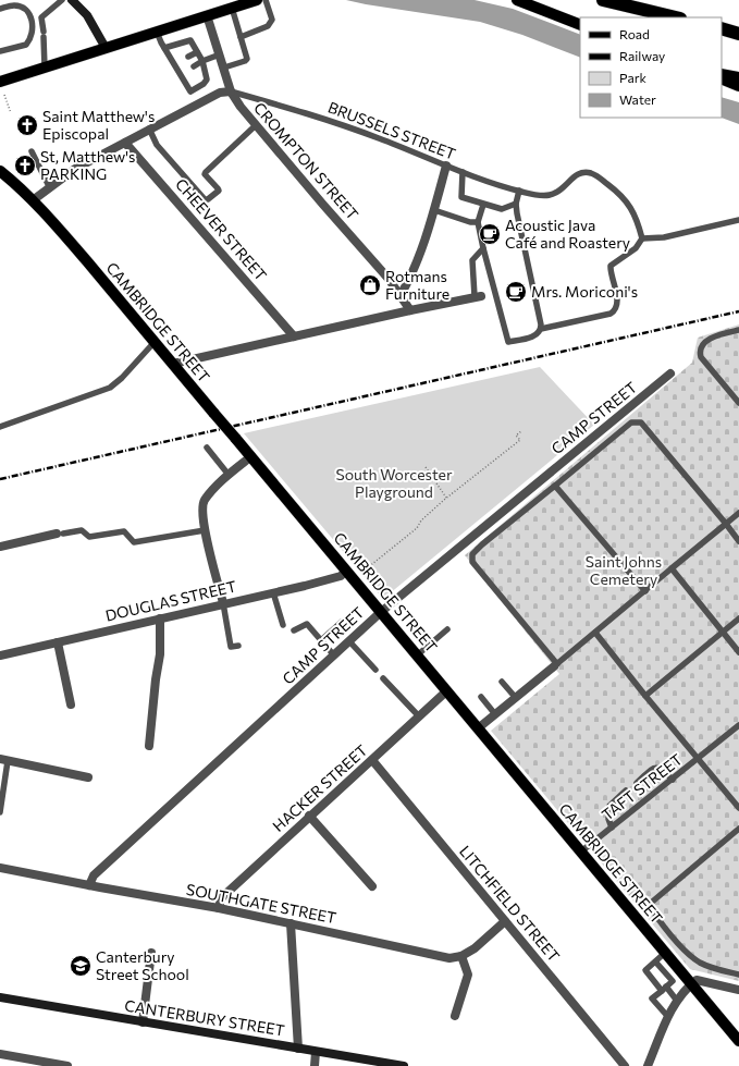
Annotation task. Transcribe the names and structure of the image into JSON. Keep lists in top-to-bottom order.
{
  "streets": {
    "main road": ["CAMBRIDGE STREET"],
    "street": [
      "CROMPTON STREET",
      "CHEEVER STREET",
      "CAMP STREET",
      "DOUGLAS STREET",
      "HACKER STREET",
      "SOUTHGATE STREET",
      "LITCHFIELD STREET",
      "CANTERBURY STREET"
    ],
    "lane": ["BRUSSELS STREET", "TAFT STREET"]
  },
  "crossings": [
    ["BRUSSELS STREET", "CROMPTON STREET"],
    ["CAMBRIDGE STREET", "CAMP STREET"],
    ["CAMBRIDGE STREET", "DOUGLAS STREET"],
    ["CAMBRIDGE STREET", "TAFT STREET"],
    ["CAMBRIDGE STREET", "HACKER STREET"],
    ["CAMP STREET", "SOUTHGATE STREET"],
    ["HACKER STREET", "SOUTHGATE STREET"],
    ["HACKER STREET", "LITCHFIELD STREET"]
  ],
  "parks": ["South Worcester Playground", "Saint Johns Cemetery"],
  "places": {
    "church": ["Saint Matthew's Episcopal", "St, Matthew's PARKING"],
    "cafe": ["Acoustic Java Café and Roastery", "Mrs. Moriconi's"],
    "shop": ["Rotmans Furniture"],
    "school or university": ["Canterbury Street School"]
  },
  "legend": [
    "Road",
    "Railway",
    "Park",
    "Water"
  ]
}
